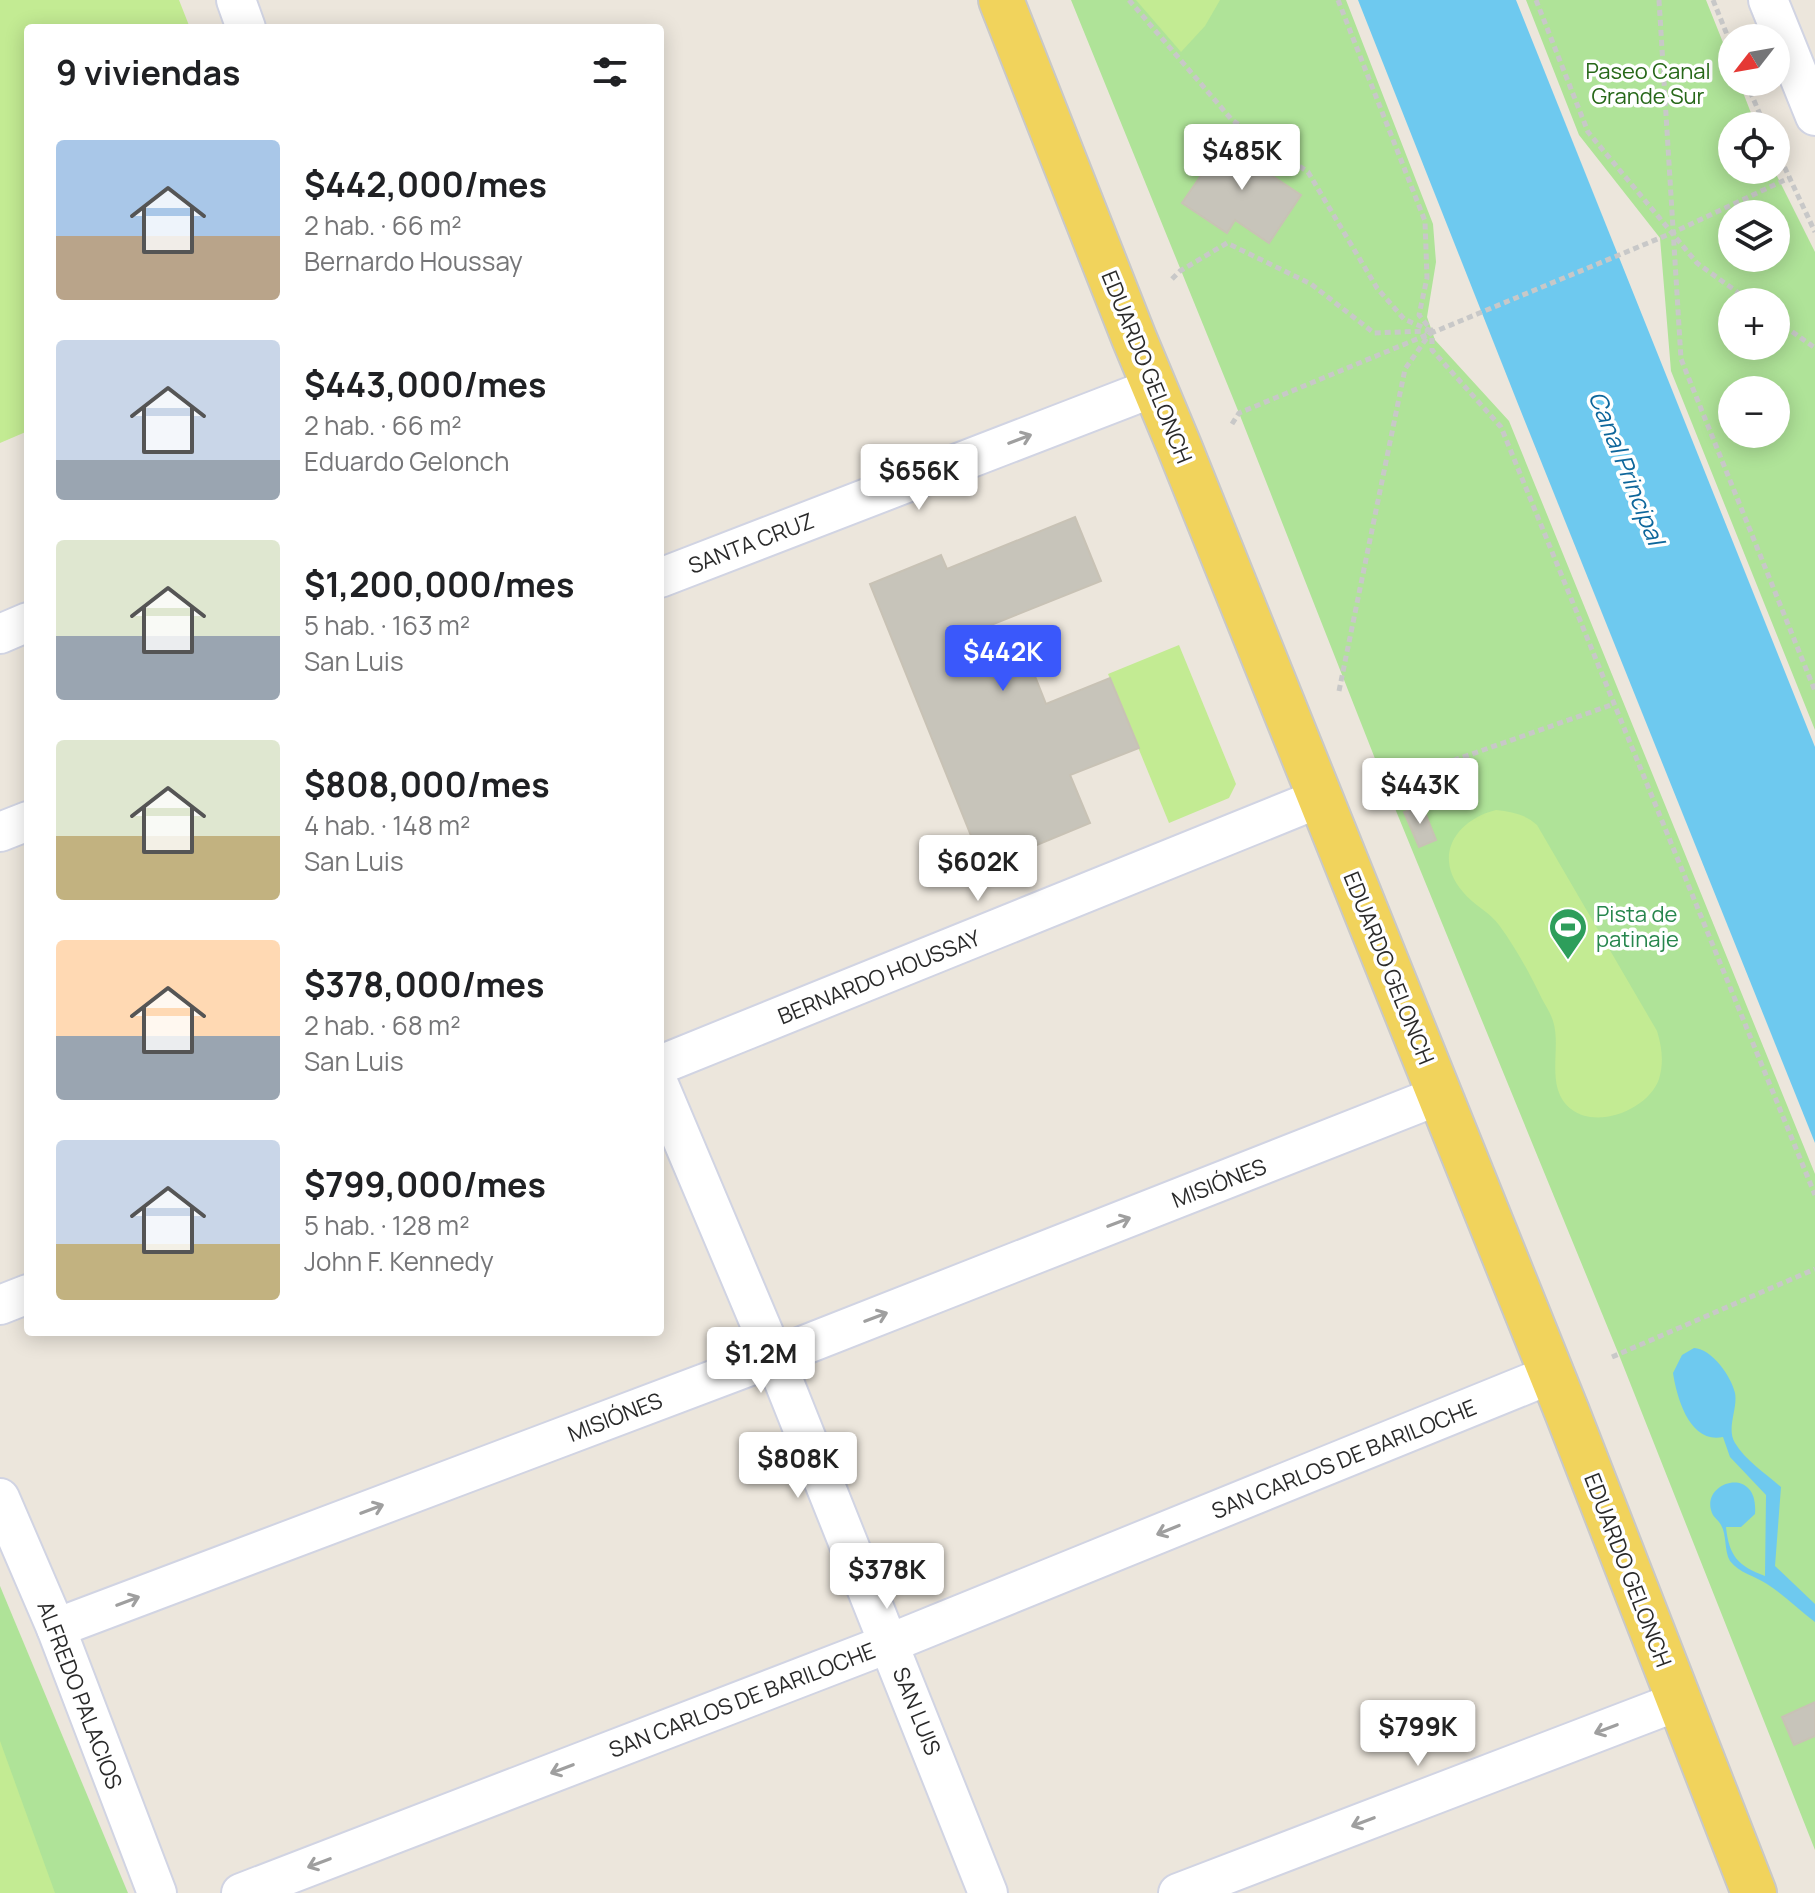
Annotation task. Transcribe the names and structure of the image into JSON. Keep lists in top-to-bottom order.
{
  "streets": {
    "main road": ["EDUARDO GELONCH"],
    "street": [
      "SANTA CRUZ",
      "BERNARDO HOUSSAY",
      "MISIÓNES",
      "SAN CARLOS DE BARILOCHE",
      "ALFREDO PALACIOS",
      "SAN LUIS"
    ]
  },
  "crossings": [
    ["EDUARDO GELONCH", "SANTA CRUZ"],
    ["EDUARDO GELONCH", "BERNARDO HOUSSAY"],
    ["EDUARDO GELONCH", "MISIÓNES"],
    ["EDUARDO GELONCH", "SAN CARLOS DE BARILOCHE"],
    ["MISIÓNES", "ALFREDO PALACIOS"],
    ["MISIÓNES", "SAN LUIS"],
    ["SAN CARLOS DE BARILOCHE", "SAN LUIS"]
  ],
  "one_way": ["SANTA CRUZ", "MISIÓNES", "SAN CARLOS DE BARILOCHE"],
  "water": ["Canal Principal"],
  "parks": ["Paseo Canal Grande Sur"],
  "places": {
    "sports": ["Pista de patinaje"]
  },
  "north": "bottom left",
  "page": {
    "map_buttons": ["+", "−"],
    "heading": "9 viviendas",
    "list": [
      {
        "name": "$442,000/mes",
        "note": "2 hab. · 66 m² · Bernardo Houssay"
      },
      {
        "name": "$443,000/mes",
        "note": "2 hab. · 66 m² · Eduardo Gelonch"
      },
      {
        "name": "$1,200,000/mes",
        "note": "5 hab. · 163 m² · San Luis"
      },
      {
        "name": "$808,000/mes",
        "note": "4 hab. · 148 m² · San Luis"
      },
      {
        "name": "$378,000/mes",
        "note": "2 hab. · 68 m² · San Luis"
      },
      {
        "name": "$799,000/mes",
        "note": "5 hab. · 128 m² · John F. Kennedy"
      }
    ],
    "price": [
      "$485K",
      "$656K",
      "$442K",
      "$443K",
      "$602K",
      "$1.2M",
      "$808K",
      "$378K",
      "$799K"
    ]
  }
}
